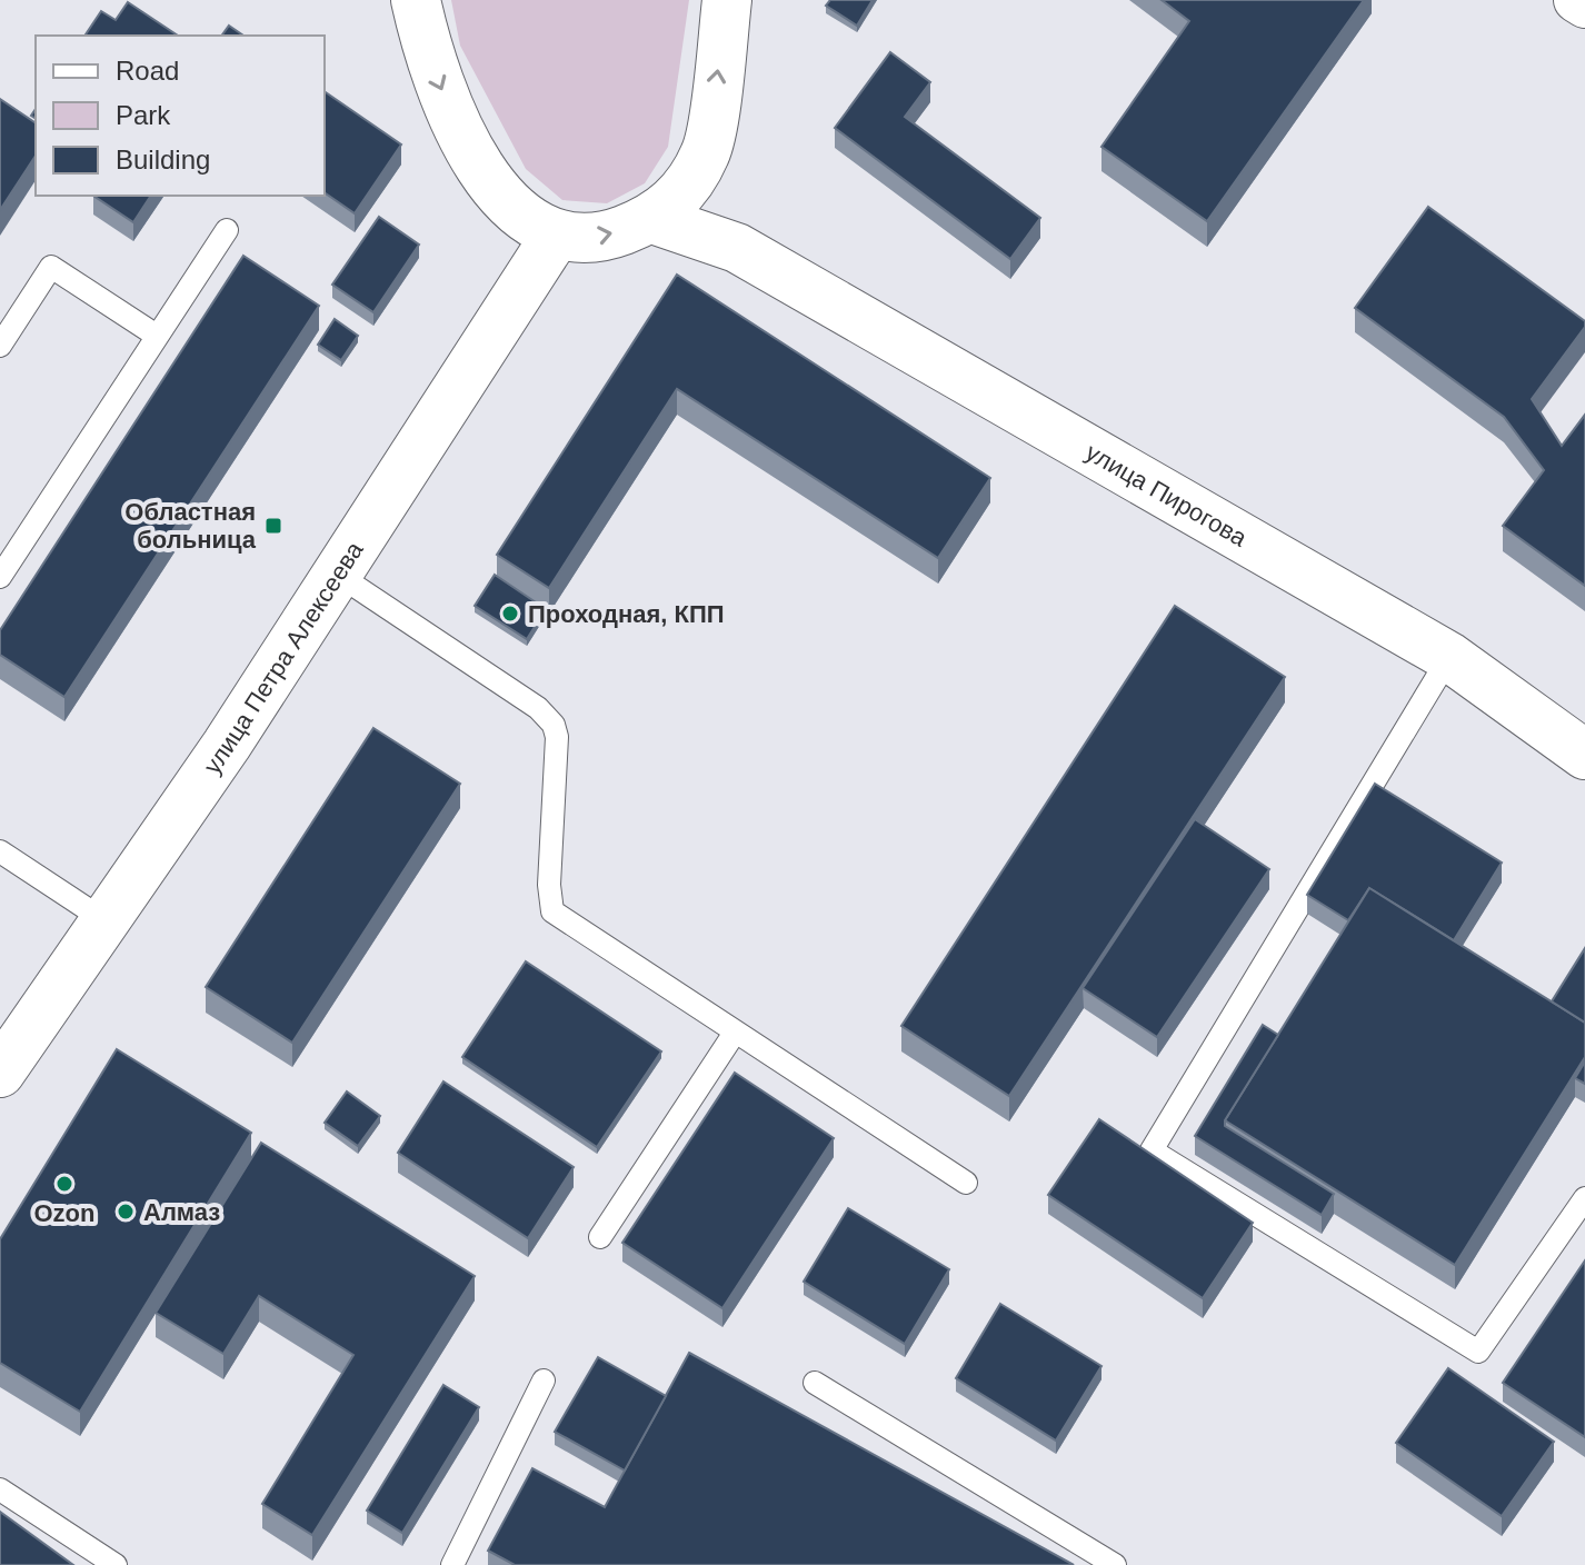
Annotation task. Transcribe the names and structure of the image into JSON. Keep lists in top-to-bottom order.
{
  "streets": {
    "street": ["улица Пирогова", "улица Петра Алексеева"]
  },
  "places": {
    "transit": ["Областная больница"],
    "other": ["Проходная, КПП", "Ozon", "Алмаз"]
  },
  "legend": ["Road", "Park", "Building"]
}
